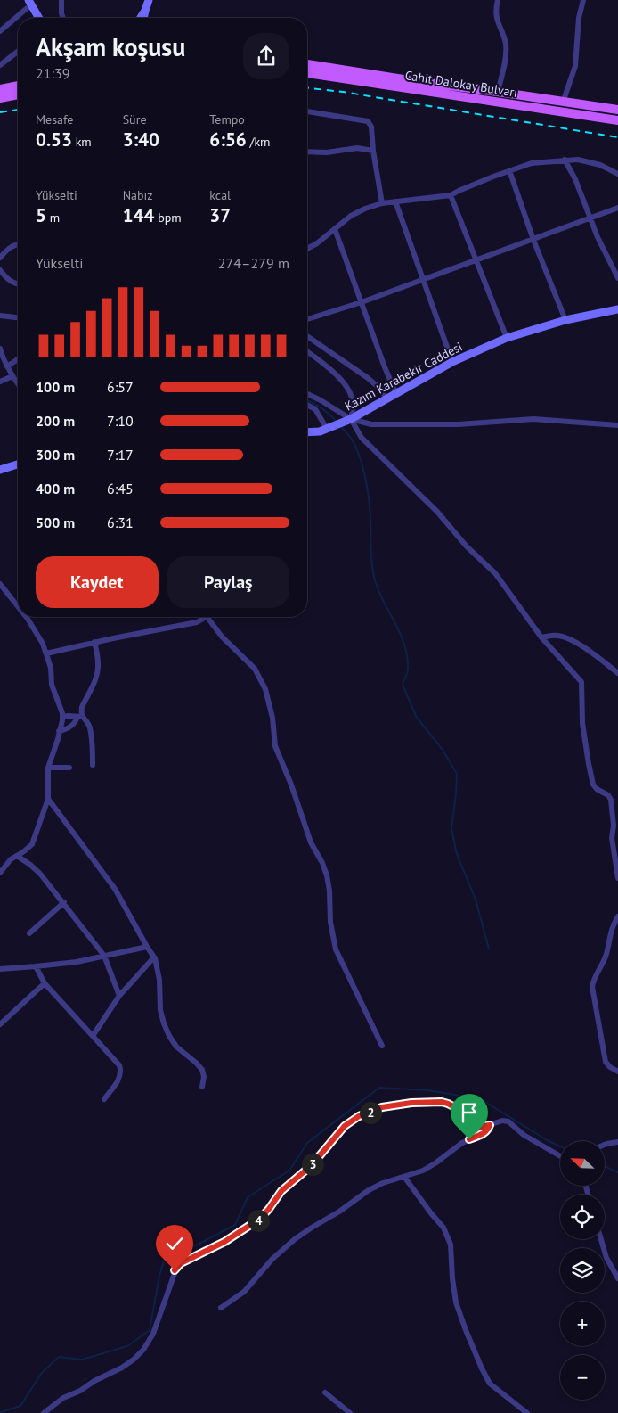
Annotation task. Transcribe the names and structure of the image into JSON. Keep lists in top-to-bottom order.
{
  "streets": {
    "main road": ["Cahit Dalokay Bulvarı"],
    "street": ["Kazım Karabekir Caddesi"]
  },
  "north": "top left",
  "page": {
    "heading": ["Akşam koşusu", "21:39"],
    "stats": [
      ["Mesafe", "0.53 km"],
      ["Süre", "3:40"],
      ["Tempo", "6:56 /km"],
      ["Yükselti", "5 m"],
      ["Nabız", "144 bpm"],
      ["kcal", "37"]
    ],
    "chart": ["Yükselti", "274–279 m"],
    "list": [
      {
        "name": "100 m",
        "note": "6:57"
      },
      {
        "name": "200 m",
        "note": "7:10"
      },
      {
        "name": "300 m",
        "note": "7:17"
      },
      {
        "name": "400 m",
        "note": "6:45"
      },
      {
        "name": "500 m",
        "note": "6:31"
      }
    ],
    "buttons": ["Kaydet", "Paylaş"],
    "pins": ["2", "3", "4"],
    "map_buttons": ["+", "−"]
  }
}
